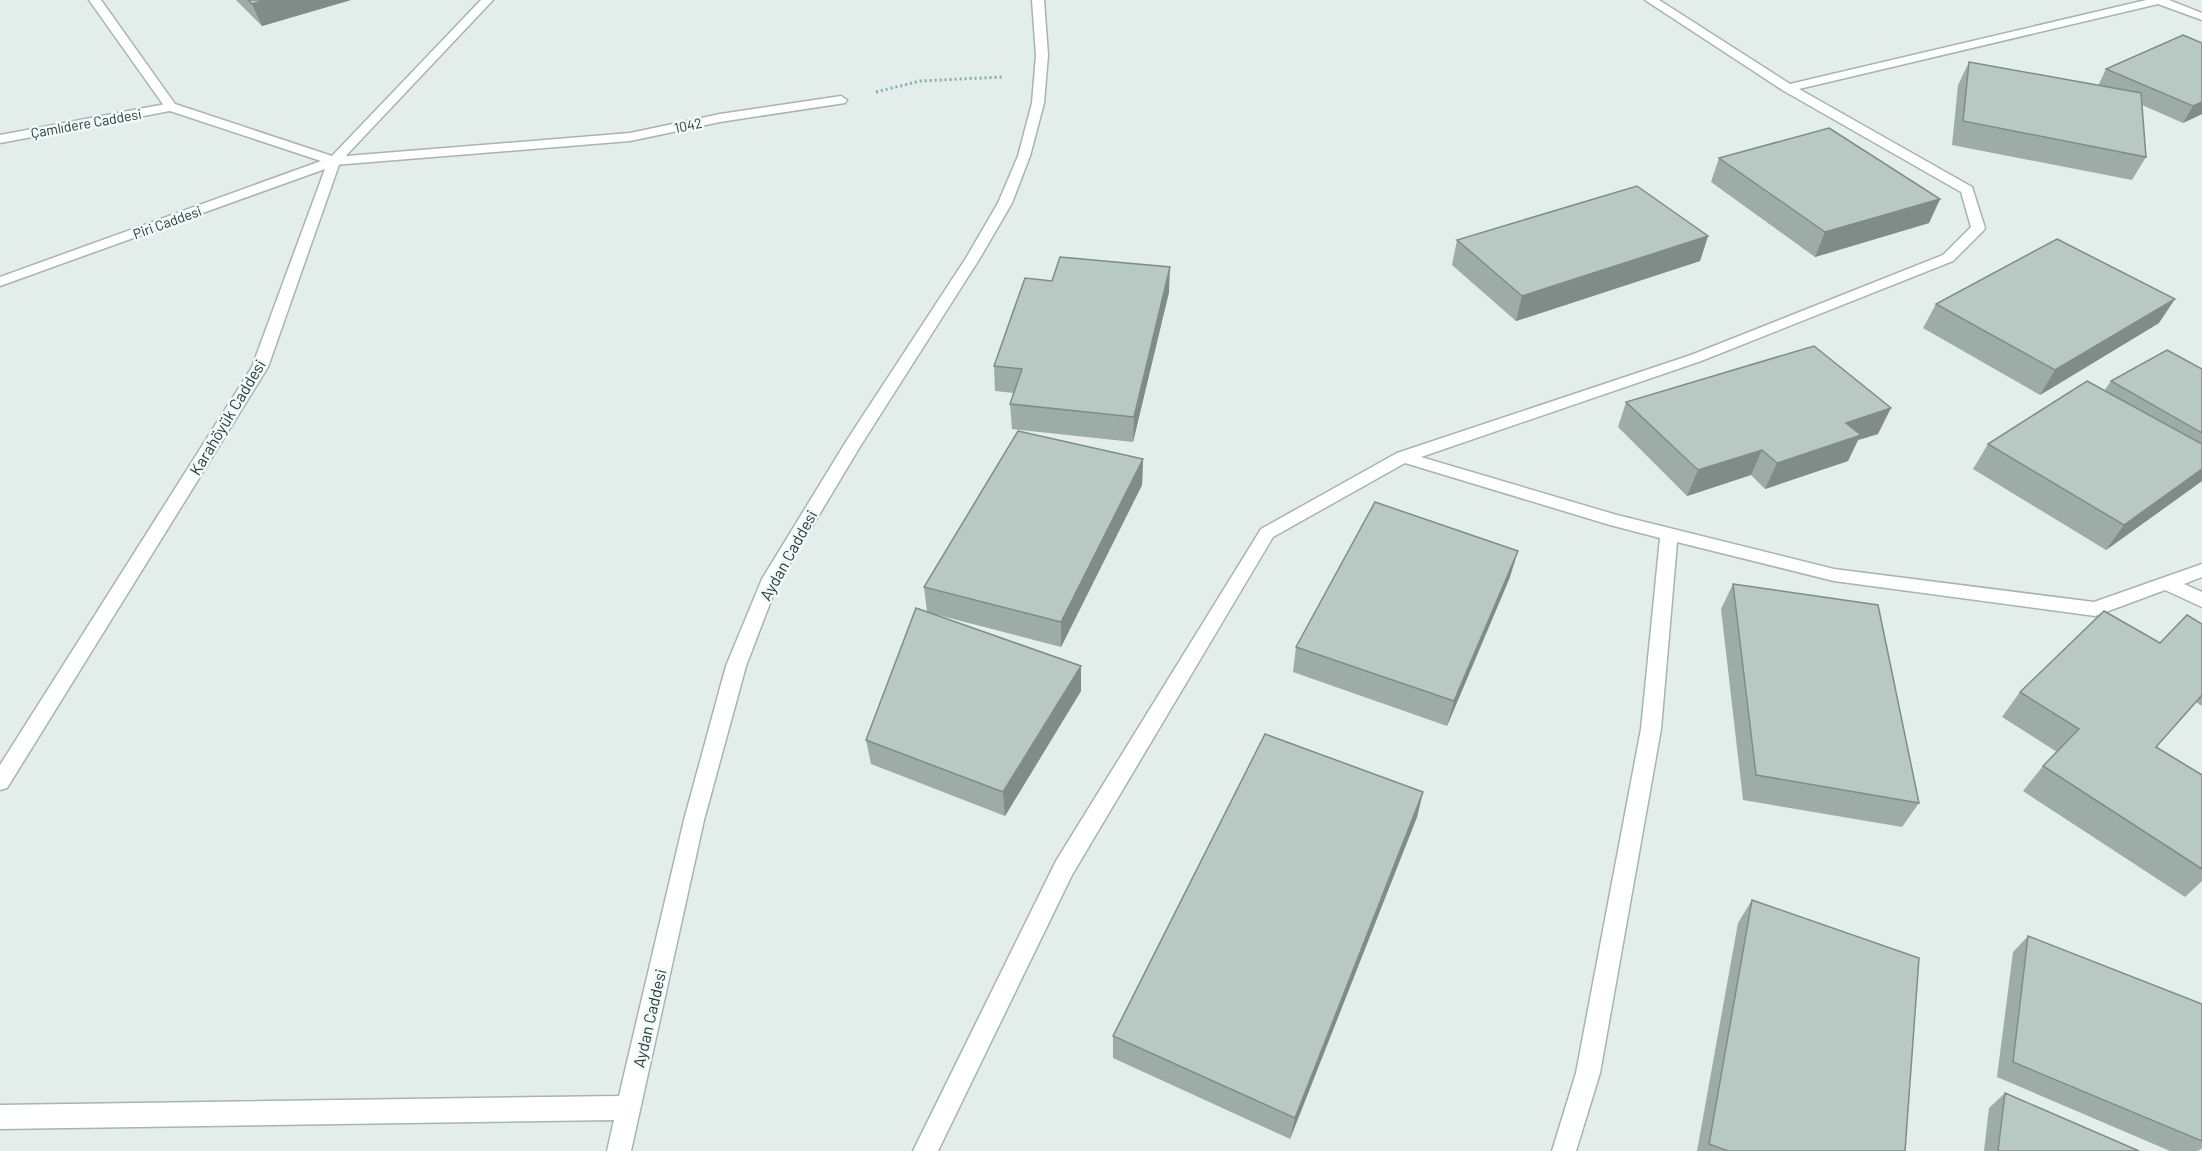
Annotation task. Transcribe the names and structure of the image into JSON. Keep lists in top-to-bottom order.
{
  "streets": {
    "street": [
      "Çamlıdere Caddesi",
      "1042",
      "Piri Caddesi",
      "Karahöyük Caddesi",
      "Aydan Caddesi"
    ]
  },
  "crossings": [
    ["1042", "Piri Caddesi"],
    ["1042", "Karahöyük Caddesi"],
    ["Piri Caddesi", "Karahöyük Caddesi"]
  ]
}
